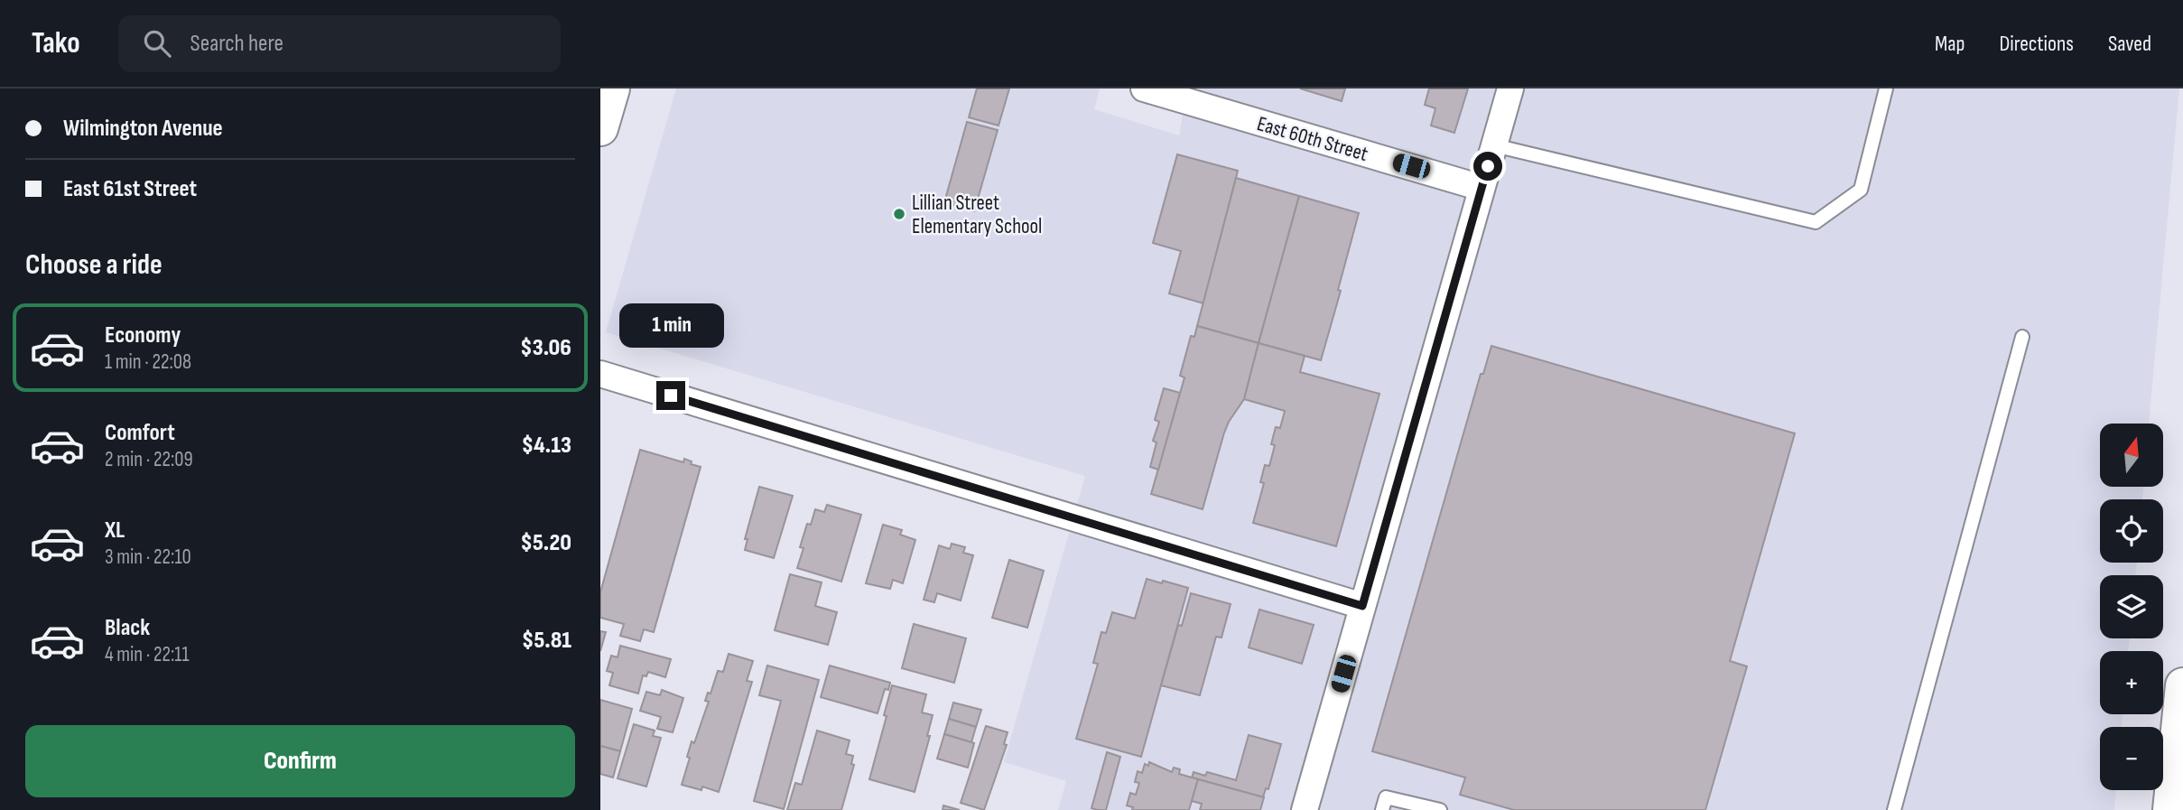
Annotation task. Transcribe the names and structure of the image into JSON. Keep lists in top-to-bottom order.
{
  "streets": {
    "street": ["East 60th Street"]
  },
  "places": ["Lillian Street Elementary School"],
  "north": "top",
  "page": {
    "header": "Tako",
    "search": "Search here",
    "nav": ["Map", "Directions", "Saved"],
    "banner": ["Wilmington Avenue", "East 61st Street"],
    "heading": "Choose a ride",
    "list": [
      {
        "name": "Economy",
        "note": "1 min · 22:08",
        "value": "$3.06"
      },
      {
        "name": "Comfort",
        "note": "2 min · 22:09",
        "value": "$4.13"
      },
      {
        "name": "XL",
        "note": "3 min · 22:10",
        "value": "$5.20"
      },
      {
        "name": "Black",
        "note": "4 min · 22:11",
        "value": "$5.81"
      }
    ],
    "bubble": "1 min",
    "map_buttons": ["+", "−"],
    "buttons": "Confirm"
  }
}
